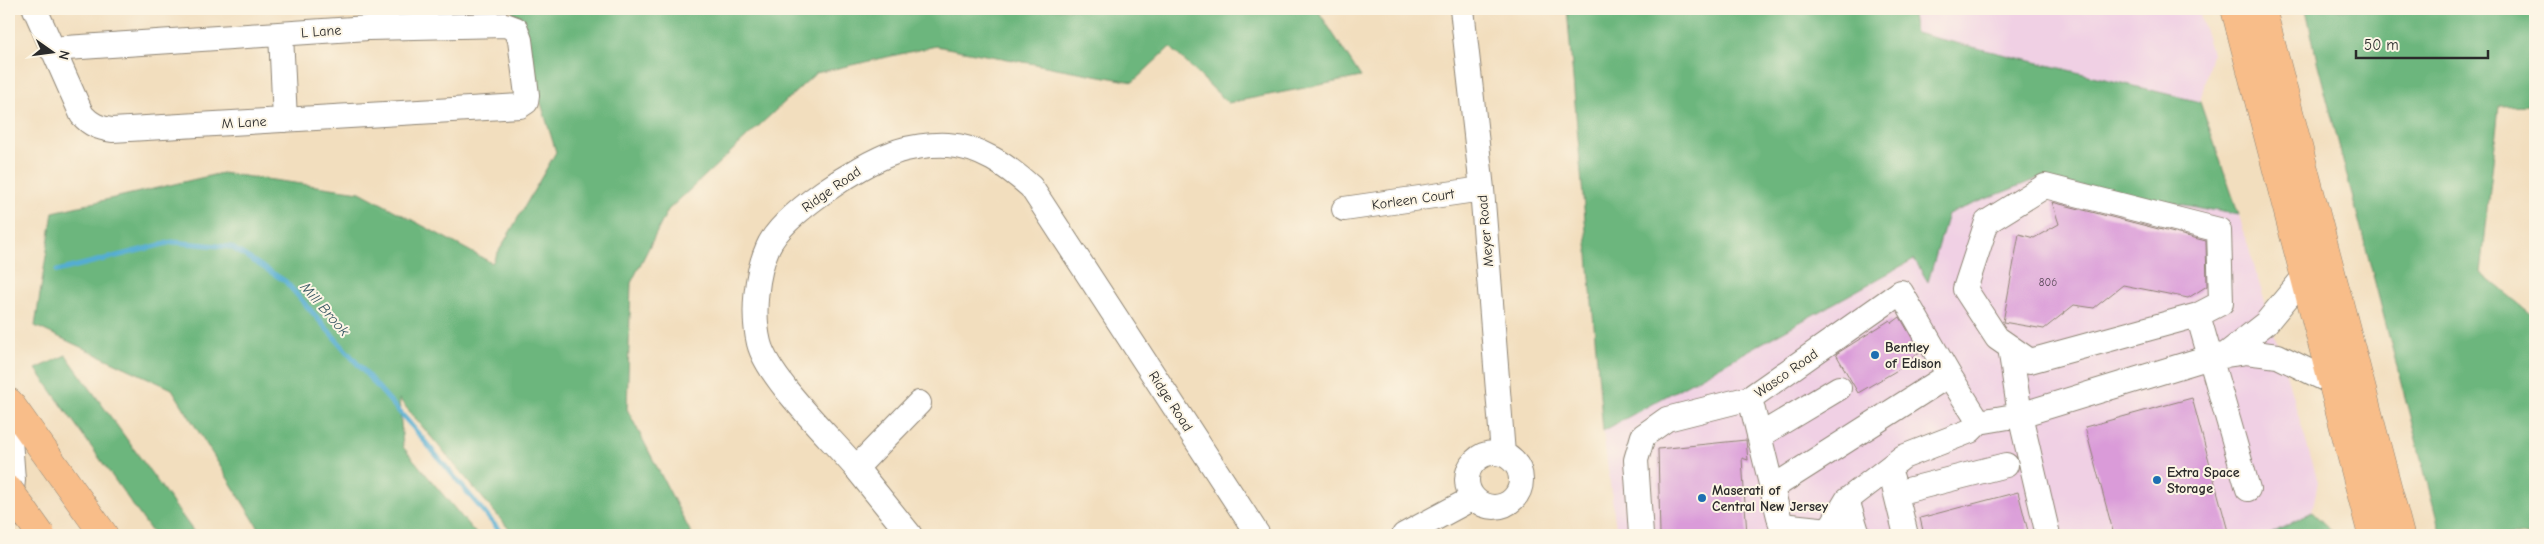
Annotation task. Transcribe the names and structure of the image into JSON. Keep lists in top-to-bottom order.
{
  "streets": {
    "street": [
      "L Lane",
      "M Lane",
      "Ridge Road",
      "Korleen Court",
      "Meyer Road",
      "Wasco Road"
    ]
  },
  "crossings": [
    ["L Lane", "M Lane"],
    ["Korleen Court", "Meyer Road"]
  ],
  "water": ["Mill Brook"],
  "places": ["Bentley of Edison", "Extra Space Storage", "Maserati of Central New Jersey"],
  "house_numbers": ["806"],
  "scale_bar": "50 m",
  "north": "right"
}
